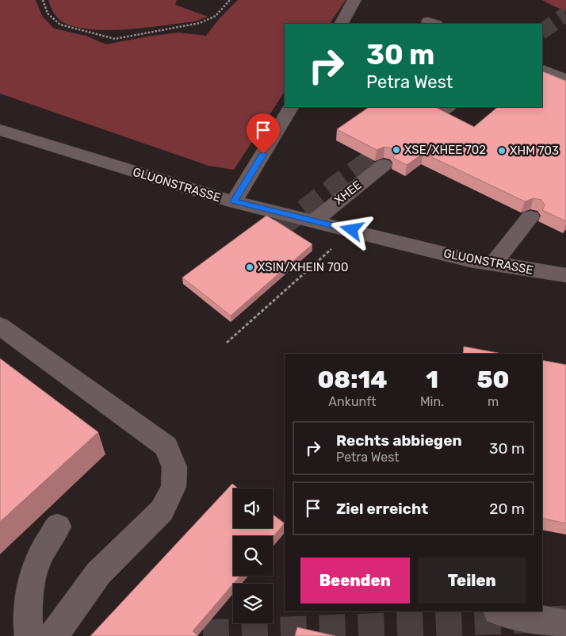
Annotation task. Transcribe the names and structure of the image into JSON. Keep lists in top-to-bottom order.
{
  "streets": {
    "lane": ["GLUONSTRASSE", "XHEE"]
  },
  "crossings": [
    ["GLUONSTRASSE", "XHEE"]
  ],
  "places": ["XSE/XHEE 702", "XHM 703", "XSIN/XHEIN 700"],
  "page": {
    "turn": ["30 m", "Petra West"],
    "eta": [
      "08:14",
      "Ankunft",
      "1",
      "Min.",
      "50",
      "m"
    ],
    "list": [
      {
        "name": "Rechts abbiegen",
        "note": "Petra West",
        "value": "30 m"
      },
      {
        "name": "Ziel erreicht",
        "value": "20 m"
      }
    ],
    "buttons": ["Beenden", "Teilen"]
  }
}
